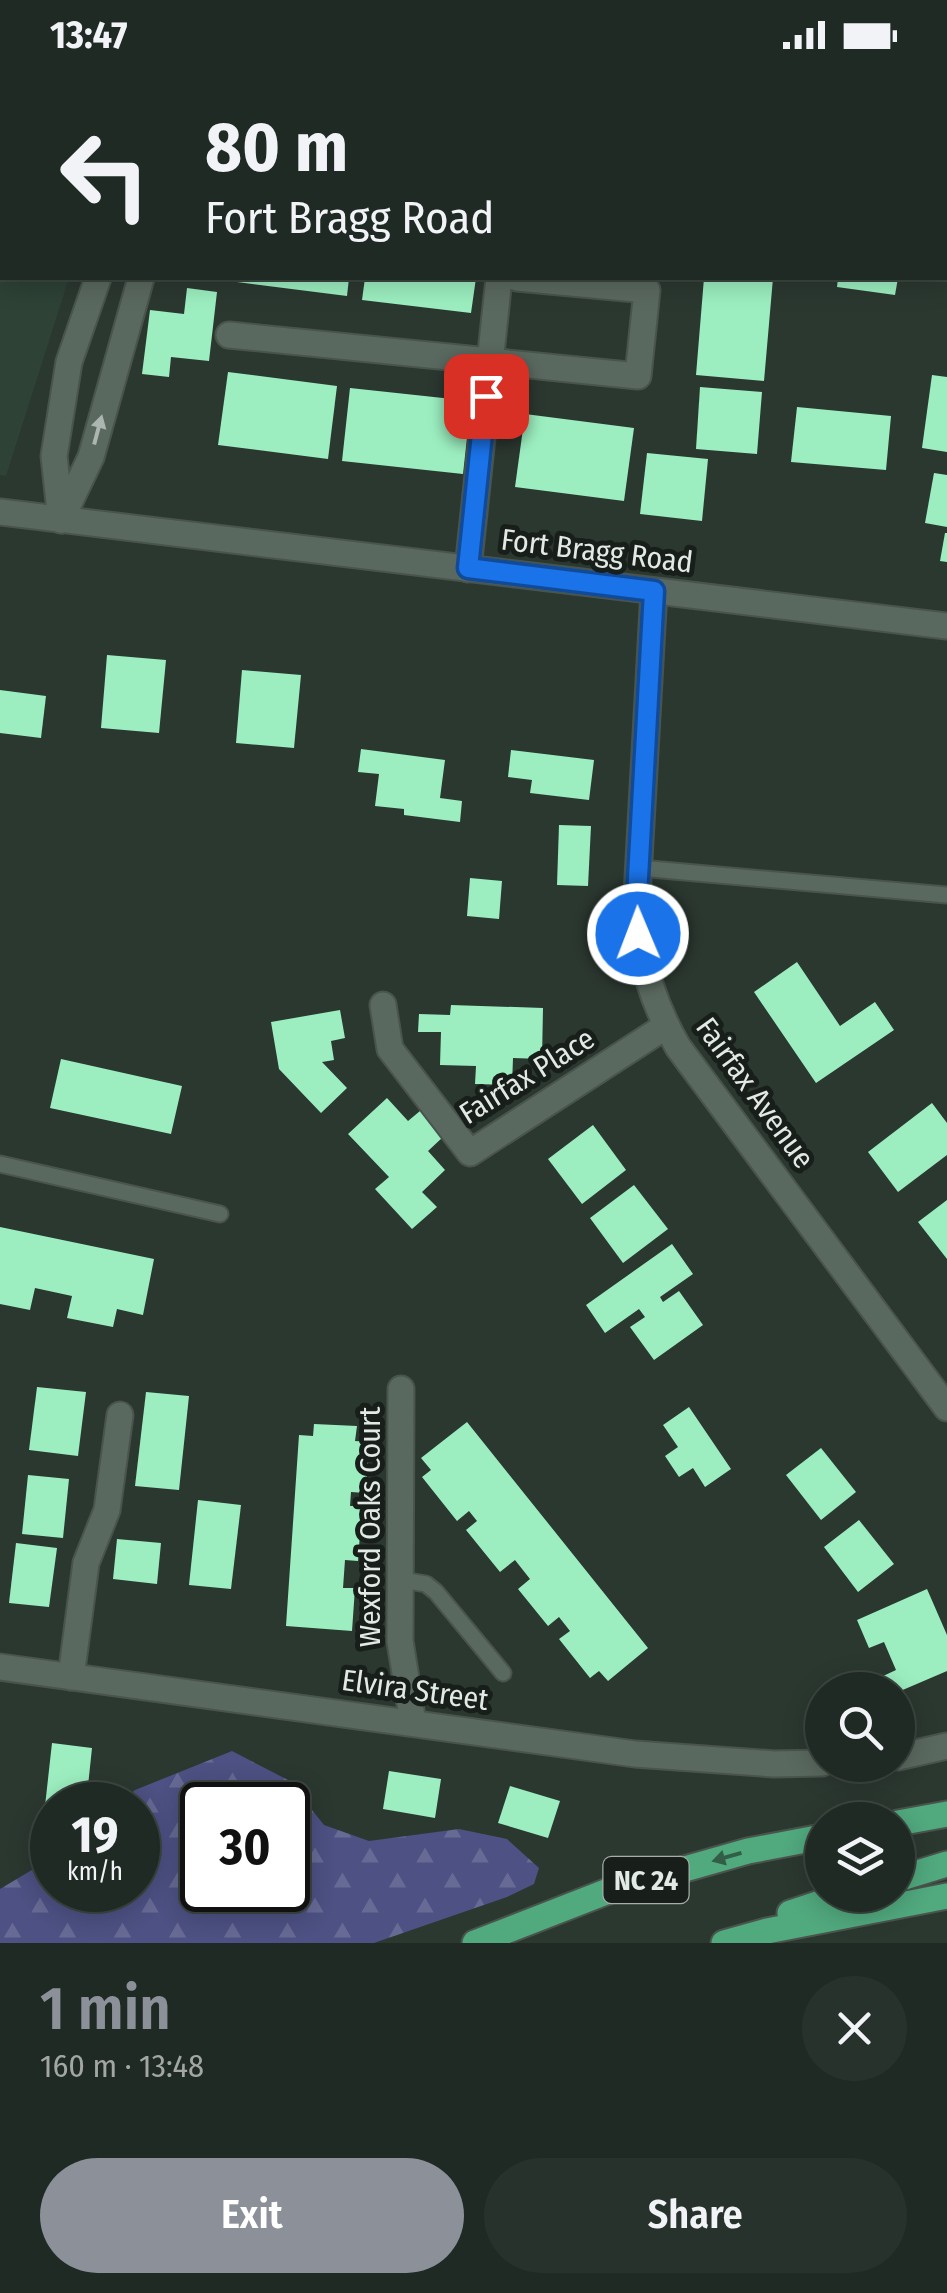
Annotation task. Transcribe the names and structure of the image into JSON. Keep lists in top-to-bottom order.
{
  "streets": {
    "main road": ["NC 24"],
    "street": [
      "Fort Bragg Road",
      "Fairfax Place",
      "Fairfax Avenue",
      "Wexford Oaks Court",
      "Elvira Street"
    ]
  },
  "crossings": [
    ["Fort Bragg Road", "Fairfax Avenue"],
    ["Fairfax Place", "Fairfax Avenue"],
    ["Wexford Oaks Court", "Elvira Street"]
  ],
  "page": {
    "status": "13:47",
    "turn": ["80 m", "Fort Bragg Road"],
    "speed": "19 km/h",
    "limit": "30",
    "heading": ["1 min", "160 m · 13:48"],
    "buttons": ["Exit", "Share"]
  }
}
